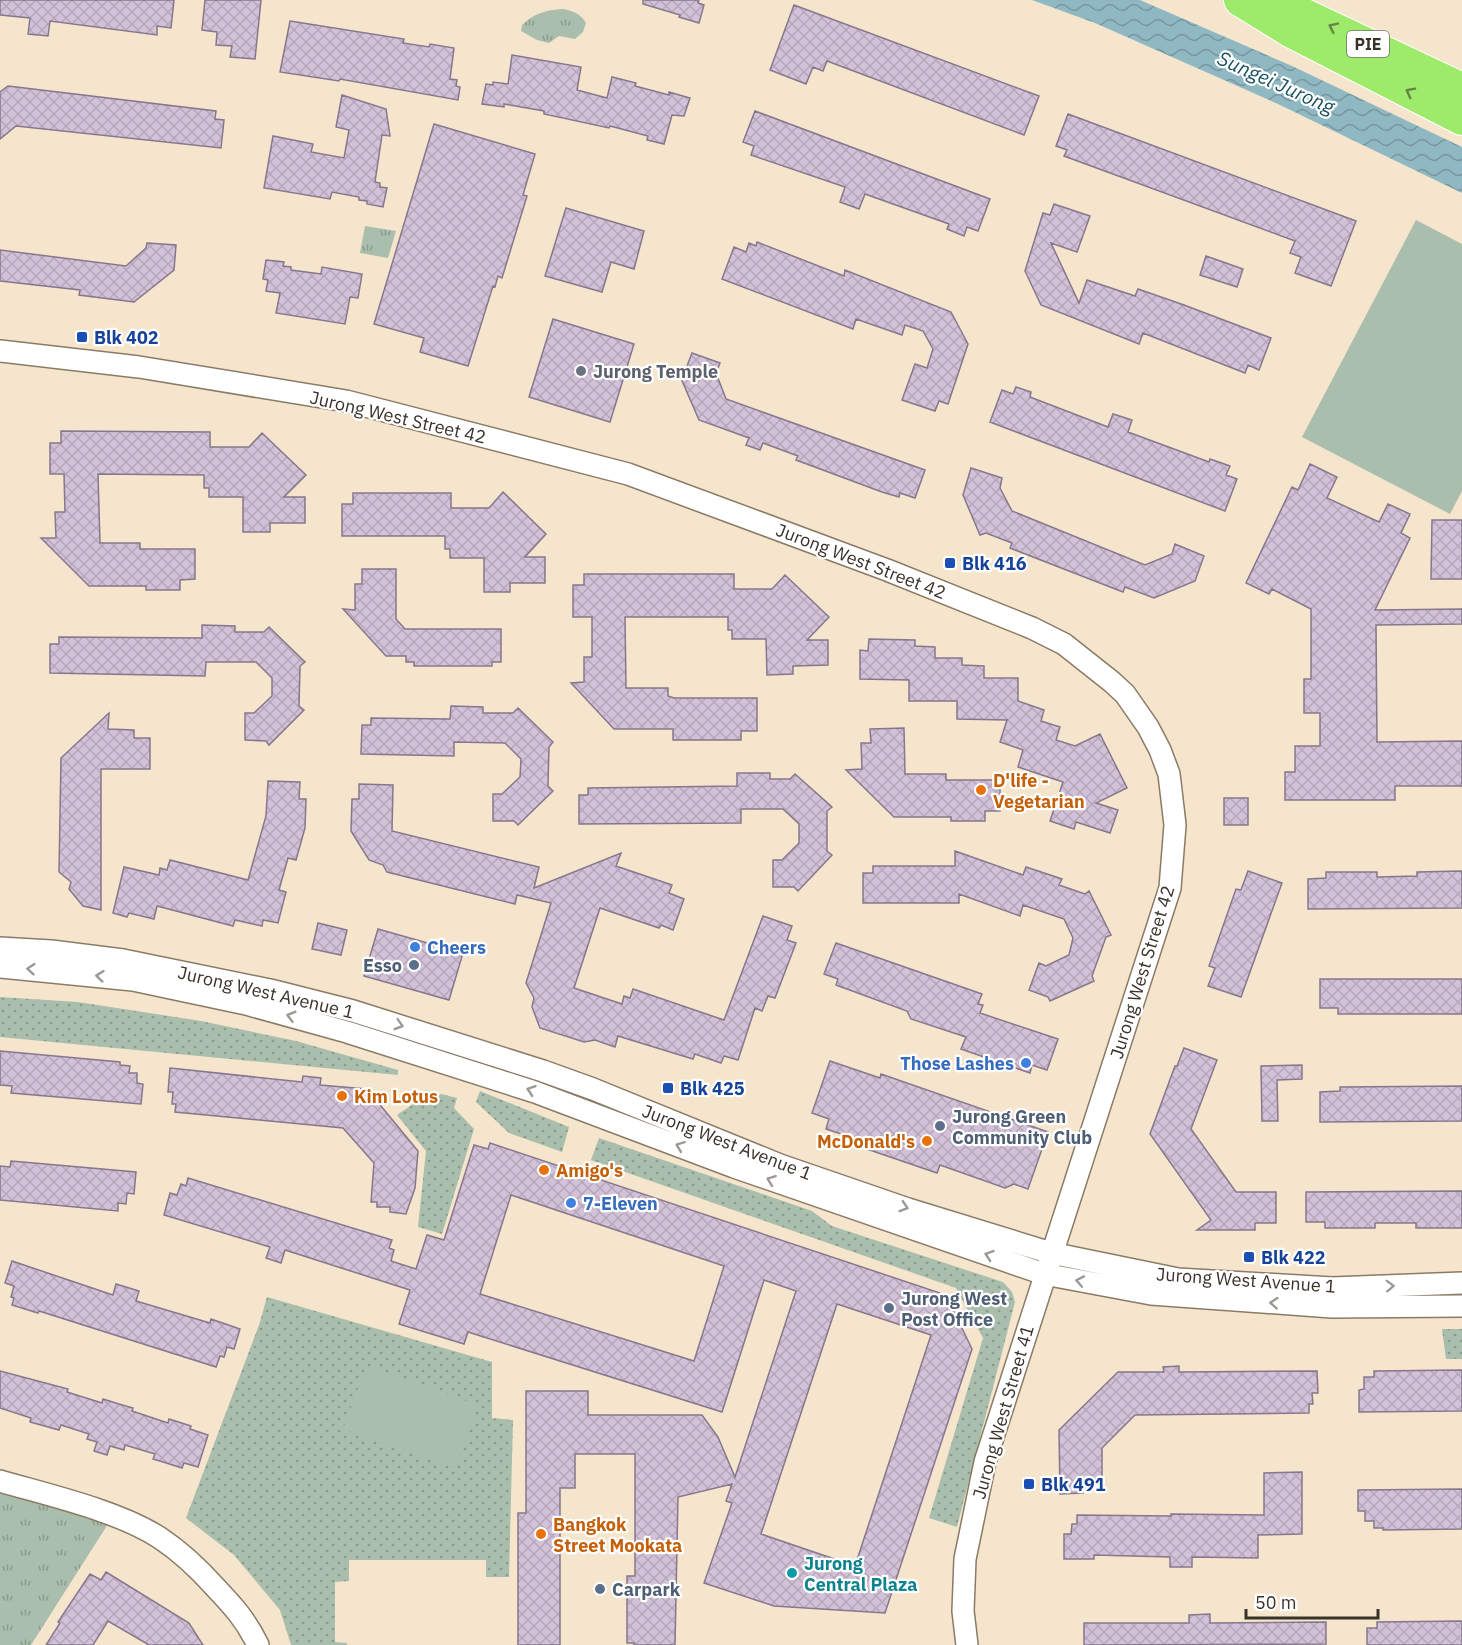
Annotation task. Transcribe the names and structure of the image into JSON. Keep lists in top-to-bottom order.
{
  "streets": {
    "highway": ["PIE"],
    "street": ["Jurong West Street 42", "Jurong West Avenue 1", "Jurong West Street 41"]
  },
  "crossings": [
    ["Jurong West Street 42", "Jurong West Avenue 1"],
    ["Jurong West Street 42", "Jurong West Street 41"],
    ["Jurong West Avenue 1", "Jurong West Street 41"]
  ],
  "water": ["Sungei Jurong"],
  "places": {
    "transit": [
      "Blk 402",
      "Blk 416",
      "Blk 425",
      "Blk 422",
      "Blk 491"
    ],
    "other": [
      "Jurong Temple",
      "D'life - Vegetarian",
      "Cheers",
      "Esso",
      "Those Lashes",
      "Kim Lotus",
      "Jurong Green Community Club",
      "McDonald's",
      "Amigo's",
      "7-Eleven",
      "Jurong West Post Office",
      "Bangkok Street Mookata",
      "Jurong Central Plaza",
      "Carpark"
    ]
  },
  "scale_bar": "50 m"
}
